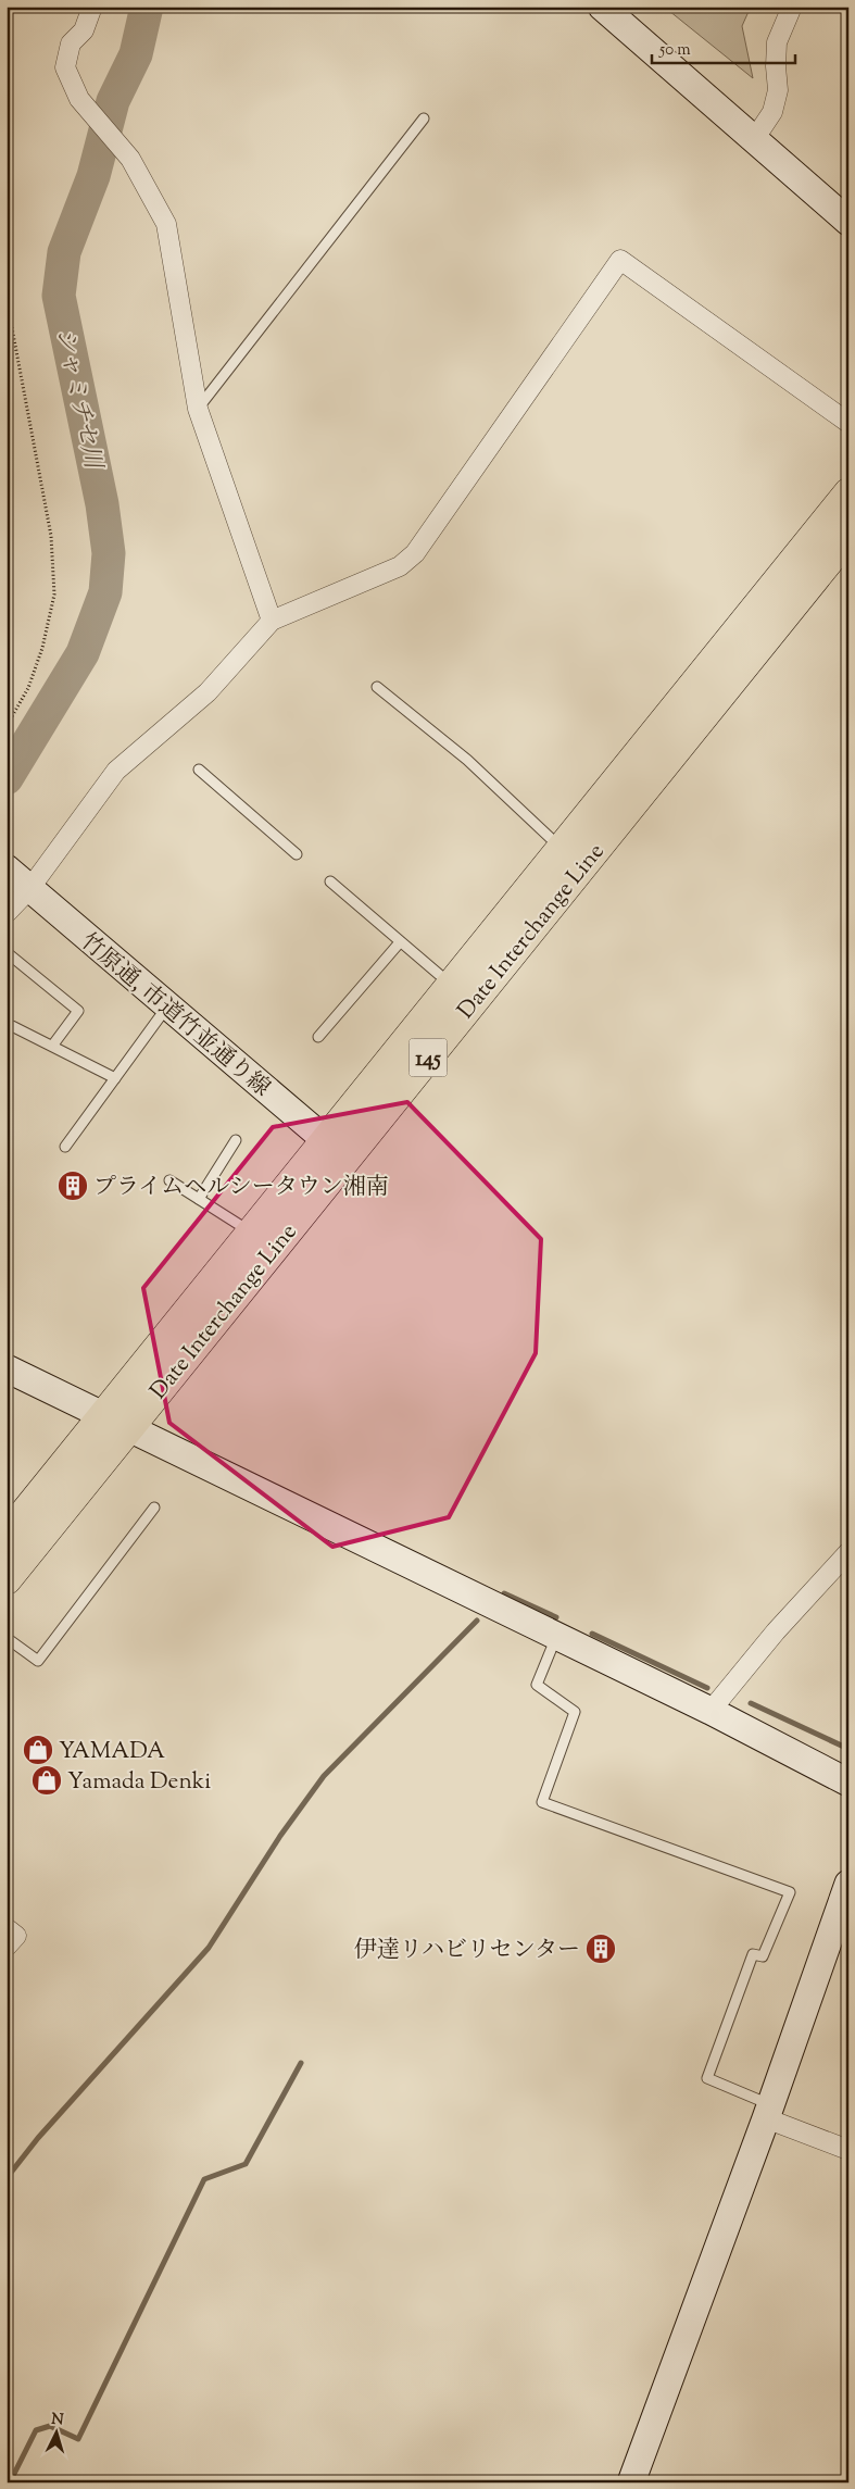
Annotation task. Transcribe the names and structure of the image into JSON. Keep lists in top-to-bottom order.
{
  "streets": {
    "main road": ["Date Interchange Line", "145"],
    "street": ["竹原通, 市道竹並通り線"]
  },
  "crossings": [
    ["Date Interchange Line", "竹原通, 市道竹並通り線"]
  ],
  "water": ["シャミチセ川"],
  "places": {
    "building": ["プライムヘルシータウン湘南", "伊達リハビリセンター"],
    "shop": ["YAMADA", "Yamada Denki"]
  },
  "scale_bar": "50 m",
  "north": "top"
}
